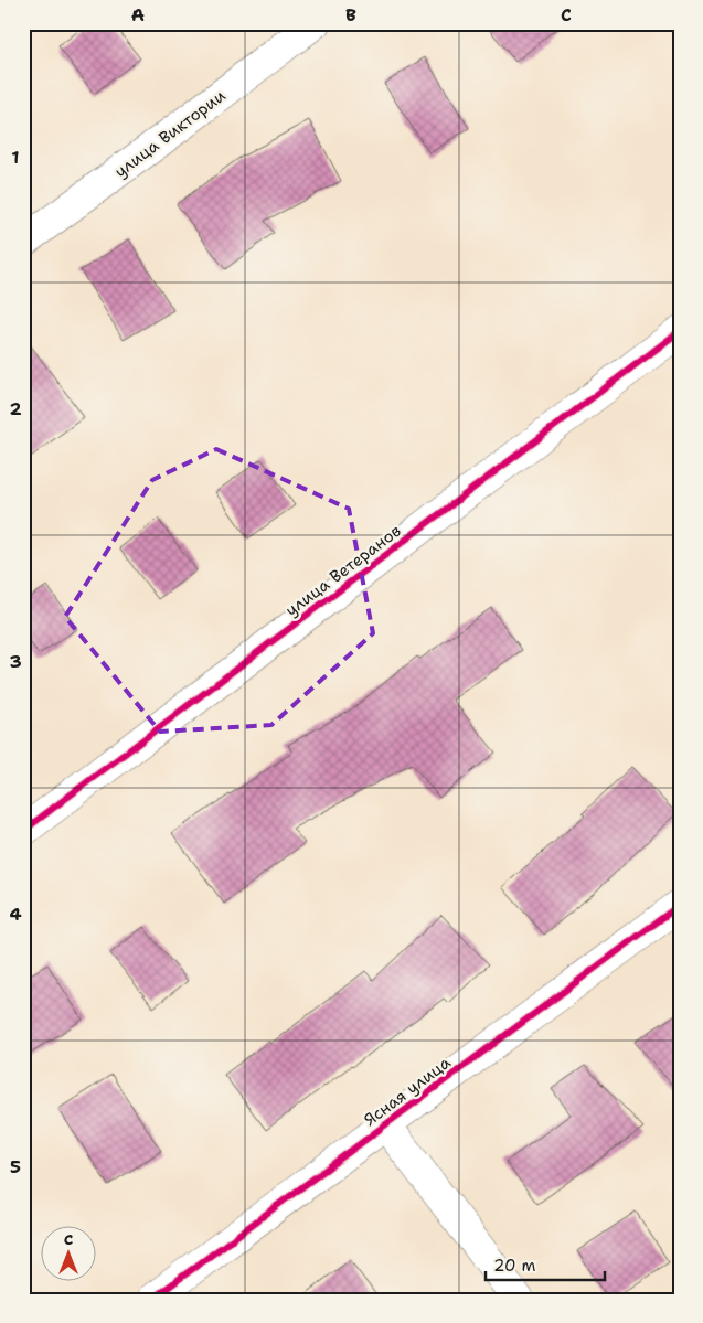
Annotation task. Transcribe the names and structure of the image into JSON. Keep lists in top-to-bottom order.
{
  "streets": {
    "street": ["улица Виктории", "улица Ветеранов", "Ясная улица"]
  },
  "scale_bar": "20 m",
  "north": "top",
  "grid": {
    "columns": ["A", "B", "C"],
    "rows": [
      "1",
      "2",
      "3",
      "4",
      "5"
    ]
  }
}
